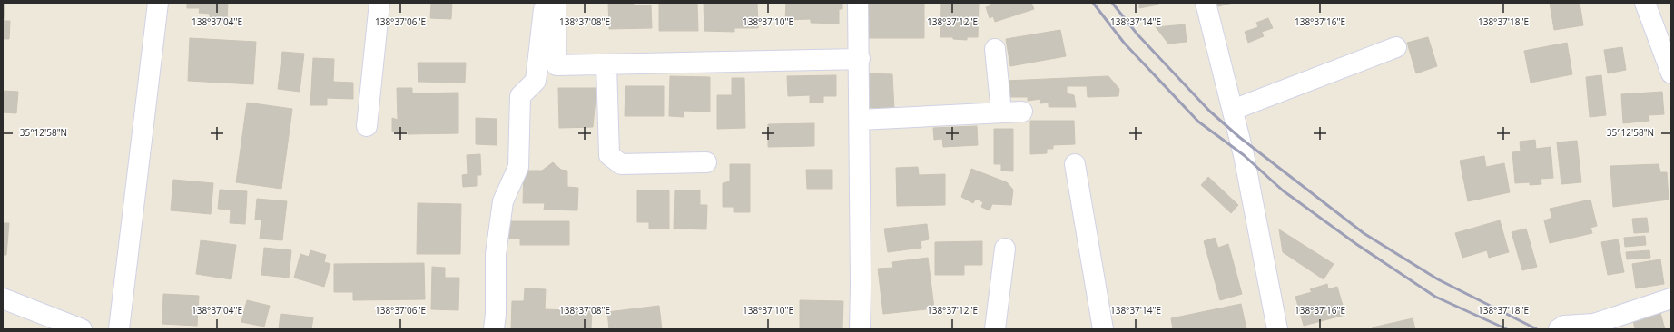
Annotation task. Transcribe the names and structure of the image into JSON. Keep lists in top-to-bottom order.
{
  "coordinates": [
    "138°37'04\"E",
    "138°37'06\"E",
    "138°37'08\"E",
    "138°37'10\"E",
    "138°37'12\"E",
    "138°37'14\"E",
    "138°37'16\"E",
    "138°37'18\"E",
    "35°12'58\"N"
  ]
}
